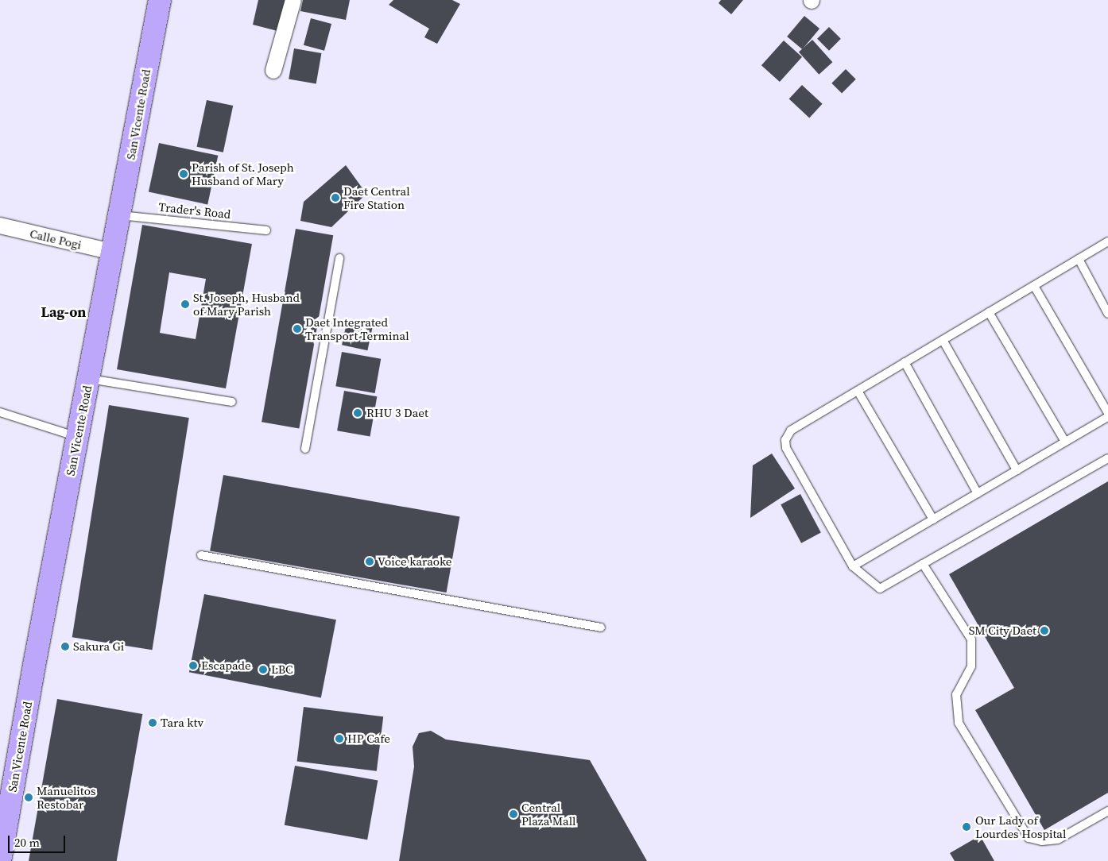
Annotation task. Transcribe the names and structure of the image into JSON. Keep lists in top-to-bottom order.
{
  "streets": {
    "main road": ["San Vicente Road"],
    "street": ["Calle Pogi"],
    "lane": ["Trader's Road"]
  },
  "crossings": [
    ["San Vicente Road", "Trader's Road"],
    ["San Vicente Road", "Calle Pogi"]
  ],
  "districts": ["Lag-on"],
  "places": [
    "Parish of St. Joseph Husband of Mary",
    "Daet Central Fire Station",
    "St. Joseph, Husband of Mary Parish",
    "Daet Integrated Transport Terminal",
    "RHU 3 Daet",
    "Voice karaoke",
    "SM City Daet",
    "Sakura Gi",
    "Escapade",
    "LBC",
    "Tara ktv",
    "HP Cafe",
    "Manuelitos Restobar",
    "Central Plaza Mall",
    "Our Lady of Lourdes Hospital"
  ],
  "scale_bar": "20 m"
}
